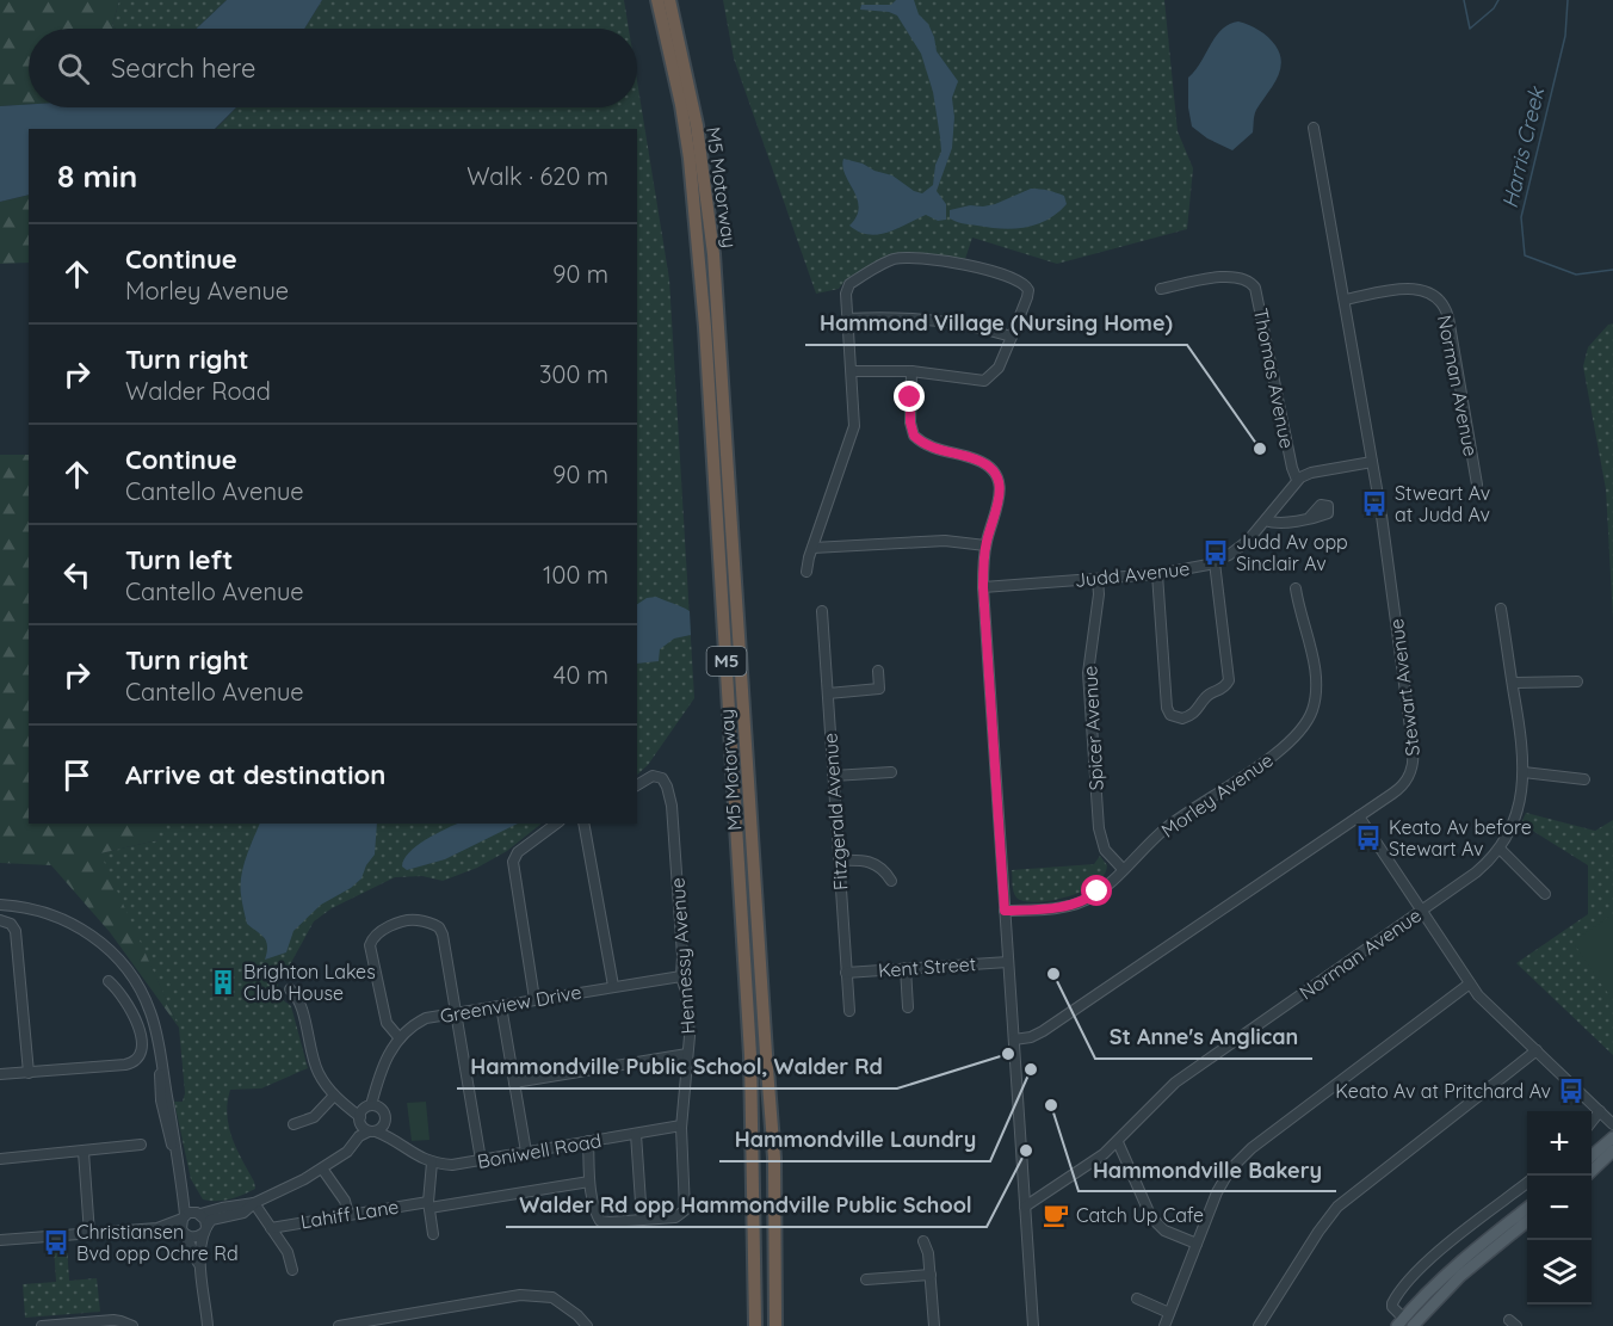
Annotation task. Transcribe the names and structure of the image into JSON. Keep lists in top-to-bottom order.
{
  "streets": {
    "highway": ["M5 Motorway", "M5"],
    "street": [
      "Thomas Avenue",
      "Norman Avenue",
      "Judd Avenue",
      "Stewart Avenue",
      "Spicer Avenue",
      "Morley Avenue",
      "Fitzgerald Avenue",
      "Hennessy Avenue",
      "Kent Street",
      "Greenview Drive",
      "Boniwell Road",
      "Lahiff Lane"
    ]
  },
  "crossings": [
    ["Thomas Avenue", "Judd Avenue"],
    ["Norman Avenue", "Stewart Avenue"],
    ["Judd Avenue", "Spicer Avenue"],
    ["Spicer Avenue", "Morley Avenue"],
    ["Fitzgerald Avenue", "Kent Street"],
    ["Hennessy Avenue", "Greenview Drive"],
    ["Hennessy Avenue", "Boniwell Road"],
    ["Hennessy Avenue", "Lahiff Lane"],
    ["Greenview Drive", "Boniwell Road"]
  ],
  "water": ["Harris Creek"],
  "places": {
    "other": [
      "Hammond Village (Nursing Home)",
      "St Anne's Anglican",
      "Hammondville Public School, Walder Rd",
      "Hammondville Laundry",
      "Hammondville Bakery",
      "Walder Rd opp Hammondville Public School"
    ],
    "bus stop": [
      "Stweart Av at Judd Av",
      "Judd Av opp Sinclair Av",
      "Keato Av before Stewart Av",
      "Keato Av at Pritchard Av",
      "Christiansen Bvd opp Ochre Rd"
    ],
    "building": ["Brighton Lakes Club House"],
    "cafe": ["Catch Up Cafe"]
  },
  "page": {
    "search": "Search here",
    "heading": ["8 min", "Walk · 620 m"],
    "list": [
      ["Continue", "Morley Avenue", "90 m"],
      ["Turn right", "Walder Road", "300 m"],
      ["Continue", "Cantello Avenue", "90 m"],
      ["Turn left", "Cantello Avenue", "100 m"],
      ["Turn right", "Cantello Avenue", "40 m"],
      "Arrive at destination"
    ],
    "map_buttons": ["+", "−"]
  }
}
